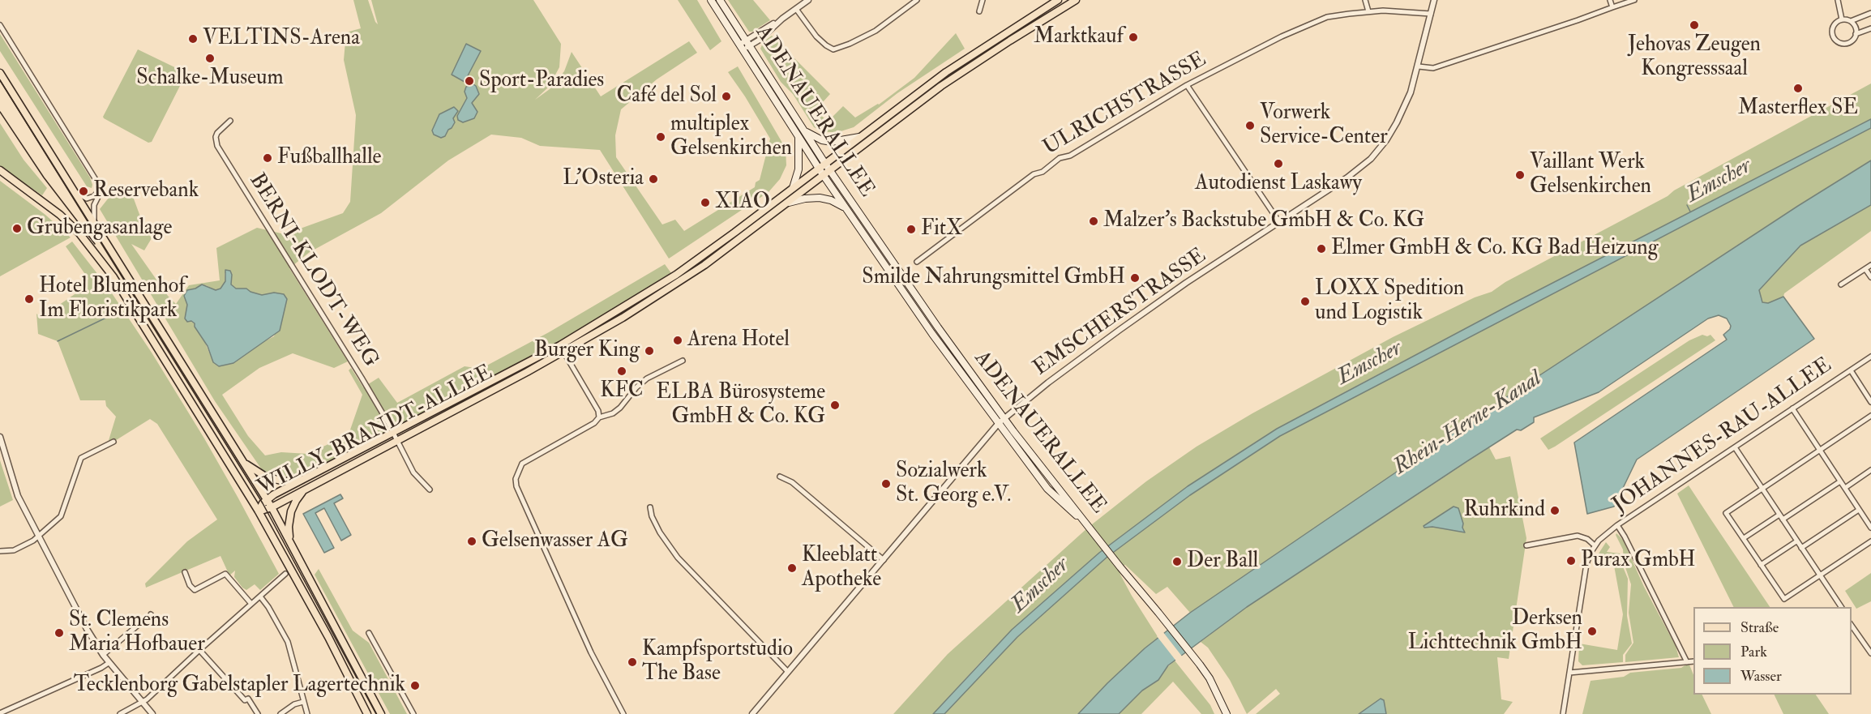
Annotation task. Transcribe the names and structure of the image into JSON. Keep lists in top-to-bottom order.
{
  "streets": {
    "main road": ["ADENAUERALLEE", "WILLY-BRANDT-ALLEE"],
    "street": [
      "ULRICHSTRASSE",
      "BERNI-KLODT-WEG",
      "EMSCHERSTRASSE",
      "JOHANNES-RAU-ALLEE"
    ]
  },
  "crossings": [
    ["ULRICHSTRASSE", "EMSCHERSTRASSE"],
    ["ADENAUERALLEE", "EMSCHERSTRASSE"],
    ["ADENAUERALLEE", "WILLY-BRANDT-ALLEE"],
    ["BERNI-KLODT-WEG", "WILLY-BRANDT-ALLEE"]
  ],
  "water": ["Emscher", "Rhein-Herne-Kanal"],
  "places": [
    "Jehovas Zeugen Kongresssaal",
    "Marktkauf",
    "VELTINS-Arena",
    "Schalke-Museum",
    "Sport-Paradies",
    "Masterflex SE",
    "Café del Sol",
    "Vorwerk Service-Center",
    "multiplex Gelsenkirchen",
    "Fußballhalle",
    "Autodienst Laskawy",
    "Vaillant Werk Gelsenkirchen",
    "L'Osteria",
    "Reservebank",
    "XIAO",
    "Malzer's Backstube GmbH & Co. KG",
    "Grubengasanlage",
    "FitX",
    "Elmer GmbH & Co. KG Bad Heizung",
    "Smilde Nahrungsmittel GmbH",
    "Hotel Blumenhof Im Floristikpark",
    "LOXX Spedition und Logistik",
    "Arena Hotel",
    "Burger King",
    "KFC",
    "ELBA Bürosysteme GmbH & Co. KG",
    "Sozialwerk St. Georg e.V.",
    "Ruhrkind",
    "Gelsenwasser AG",
    "Purax GmbH",
    "Der Ball",
    "Kleeblatt Apotheke",
    "Derksen Lichttechnik GmbH",
    "St. Clemens Maria Hofbauer",
    "Kampfsportstudio The Base",
    "Tecklenborg Gabelstapler Lagertechnik"
  ],
  "legend": ["Straße", "Park", "Wasser"]
}
